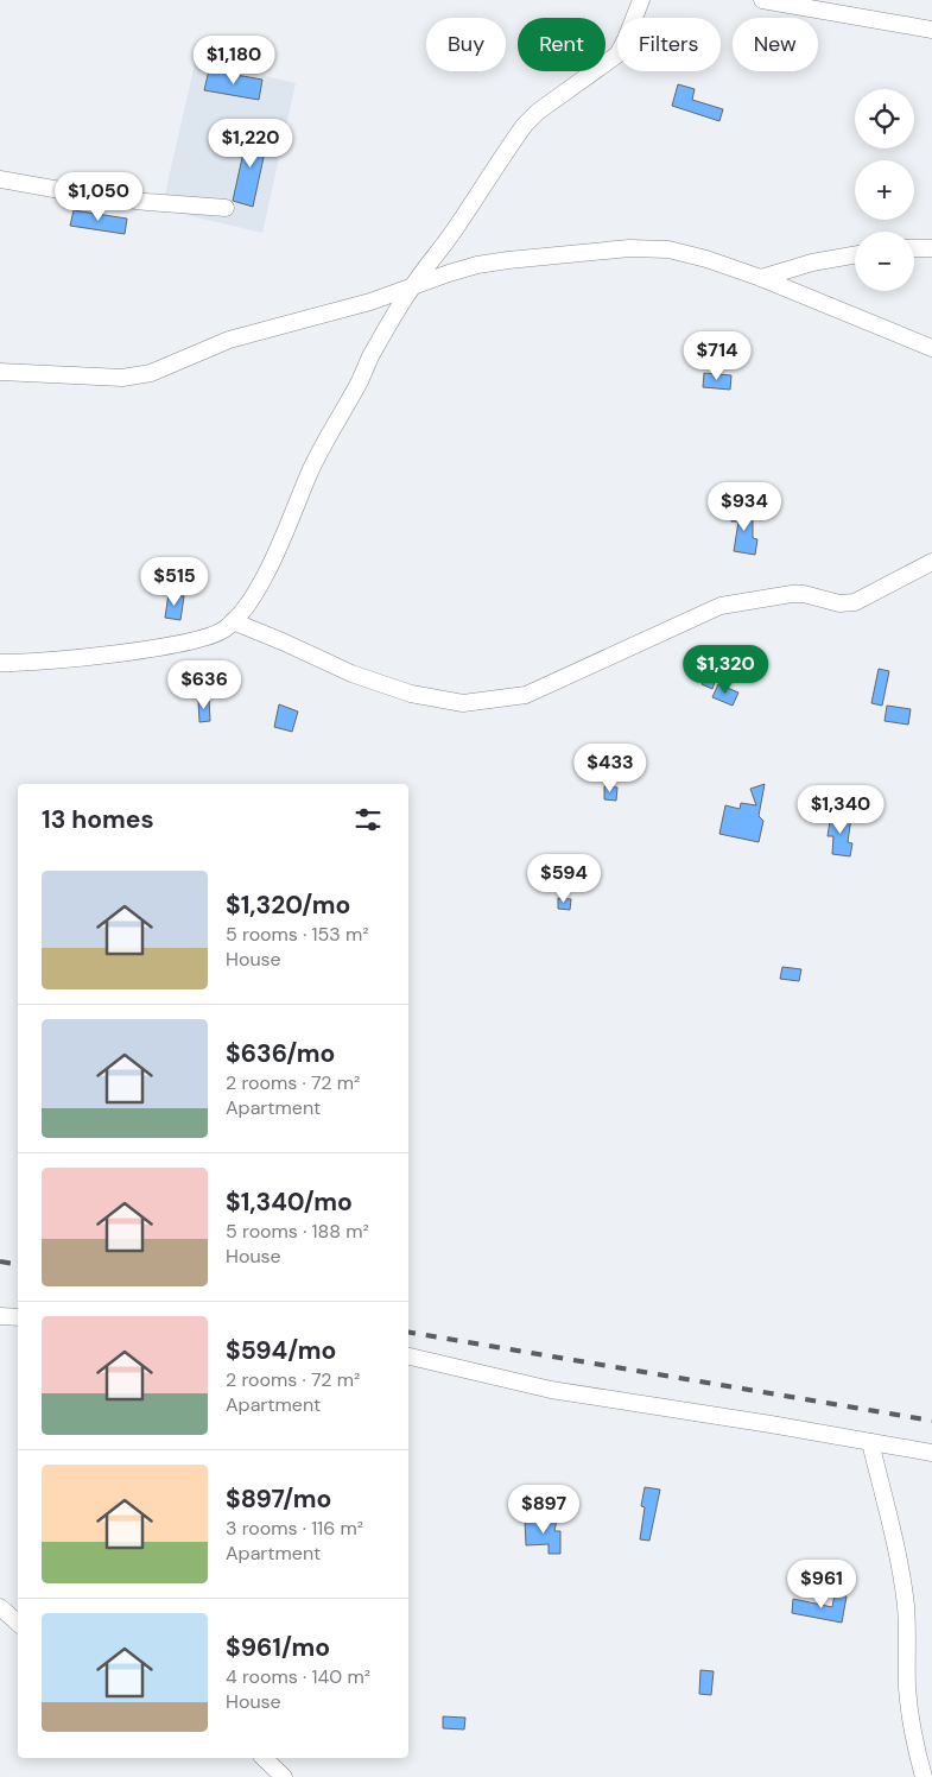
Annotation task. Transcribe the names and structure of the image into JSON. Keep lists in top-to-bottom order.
{
  "page": {
    "chip": [
      "Buy",
      "Rent",
      "Filters",
      "New"
    ],
    "price": [
      "$1,180",
      "$1,220",
      "$1,050",
      "$714",
      "$934",
      "$515",
      "$1,320",
      "$636",
      "$433",
      "$1,340",
      "$594",
      "$897",
      "$961"
    ],
    "map_buttons": ["+", "−"],
    "heading": "13 homes",
    "list": [
      {
        "name": "$1,320/mo",
        "note": "5 rooms · 153 m² · House"
      },
      {
        "name": "$636/mo",
        "note": "2 rooms · 72 m² · Apartment"
      },
      {
        "name": "$1,340/mo",
        "note": "5 rooms · 188 m² · House"
      },
      {
        "name": "$594/mo",
        "note": "2 rooms · 72 m² · Apartment"
      },
      {
        "name": "$897/mo",
        "note": "3 rooms · 116 m² · Apartment"
      },
      {
        "name": "$961/mo",
        "note": "4 rooms · 140 m² · House"
      }
    ]
  }
}
